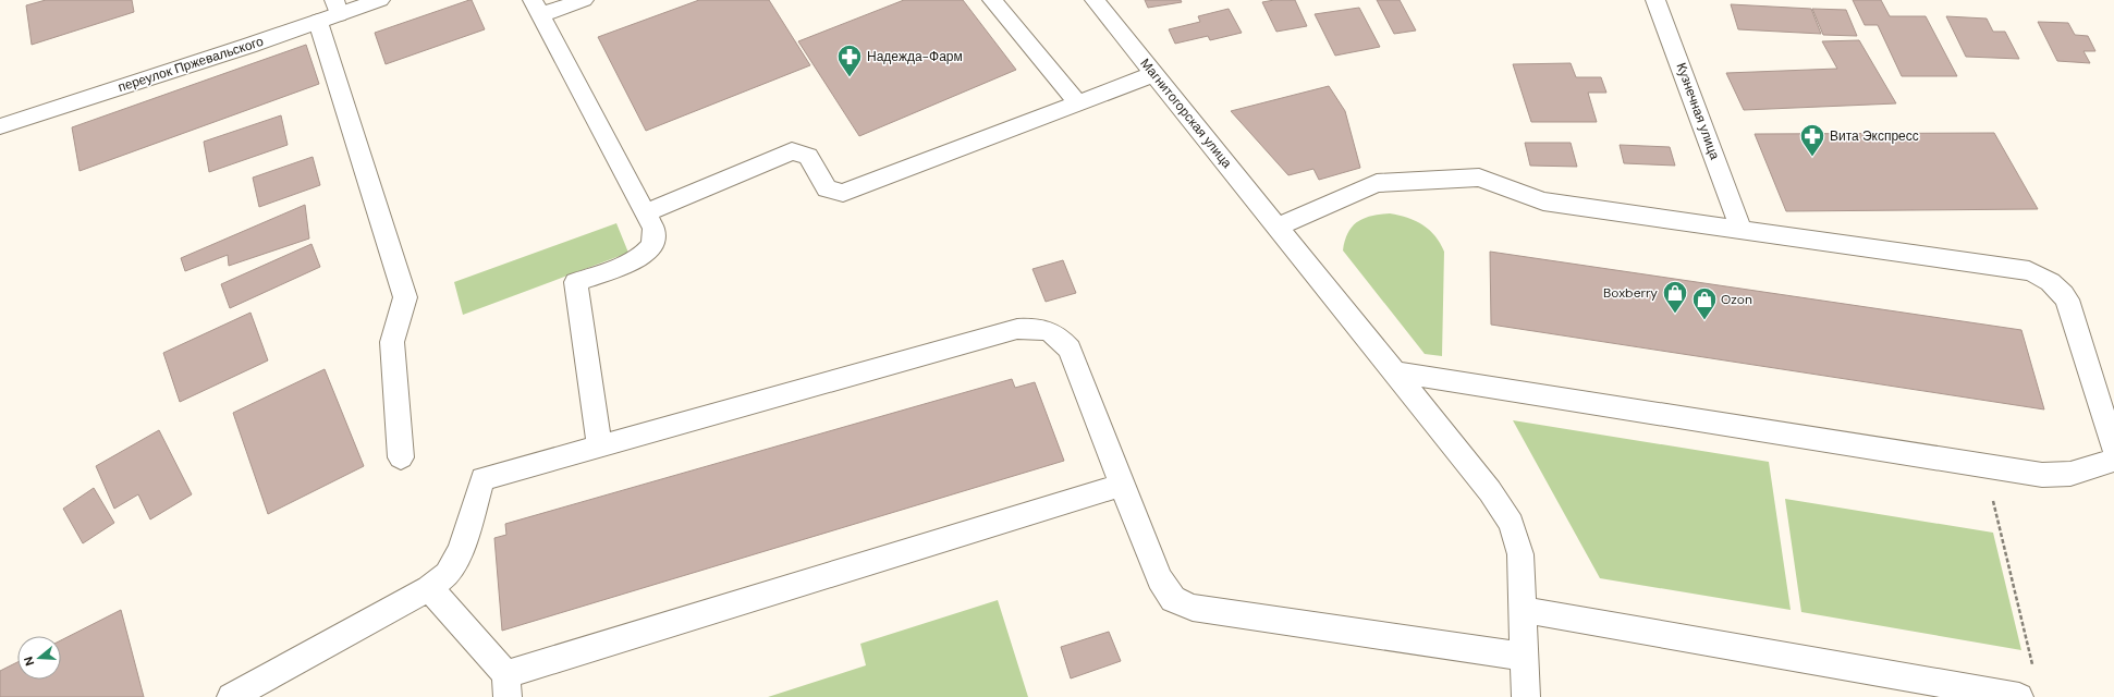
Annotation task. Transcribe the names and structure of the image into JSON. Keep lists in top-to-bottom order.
{
  "streets": {
    "street": ["переулок Пржевальского", "Кузнечная улица", "Магнитогорская улица"]
  },
  "places": {
    "pharmacy": ["Надежда-Фарм", "Вита Экспресс"],
    "shop": ["Boxberry", "Ozon"]
  },
  "north": "left"
}
